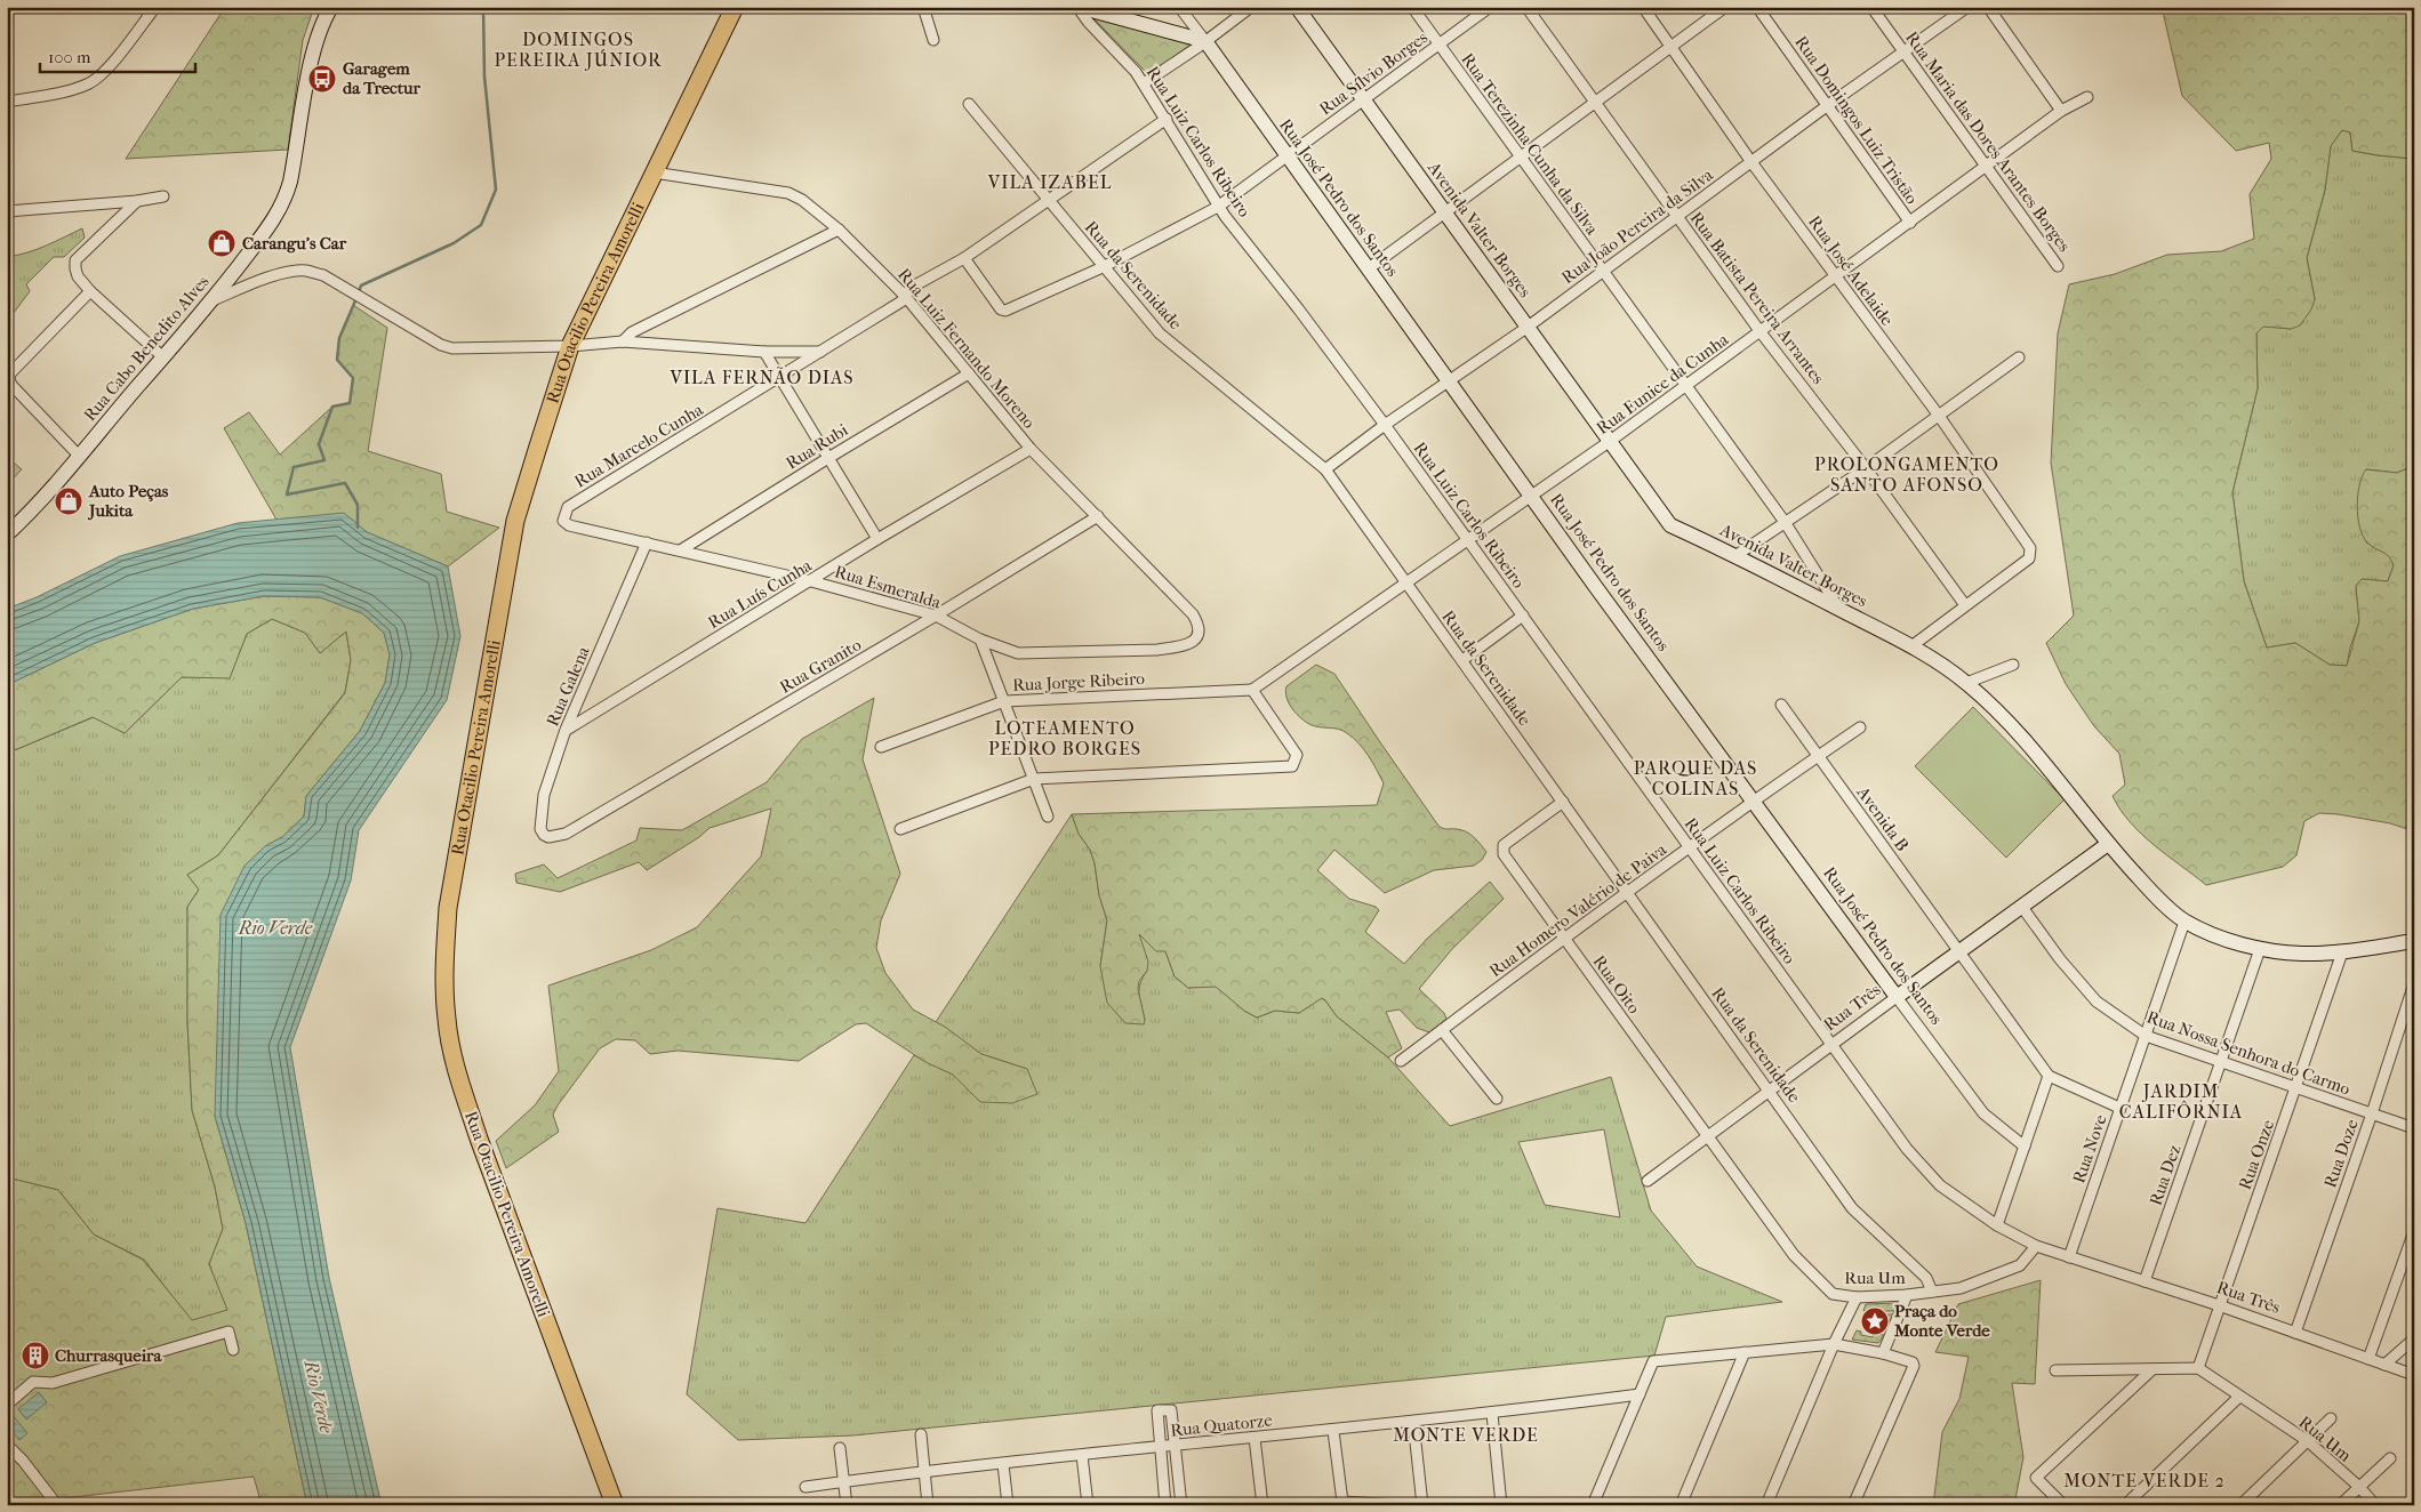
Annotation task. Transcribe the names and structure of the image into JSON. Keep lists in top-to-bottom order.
{
  "streets": {
    "main road": ["Rua Otacilio Pereira Amorelli"],
    "street": [
      "Rua Sílvio Borges",
      "Rua Domingos Luiz Tristão",
      "Rua Luiz Carlos Ribeiro",
      "Rua Maria das Dores Arantes Borges",
      "Rua Terezinha Cunha da Silva",
      "Rua José Pedro dos Santos",
      "Rua João Pereira da Silva",
      "Avenida Valter Borges",
      "Rua José Adelaide",
      "Rua da Serenidade",
      "Rua Batista Pereira Arrantes",
      "Rua Cabo Benedito Alves",
      "Rua Luiz Fernando Moreno",
      "Rua Eunice da Cunha",
      "Rua Marcelo Cunha",
      "Rua Rubi",
      "Rua Esmeralda",
      "Rua Luís Cunha",
      "Rua Granito",
      "Rua Jorge Ribeiro",
      "Rua Galena",
      "Avenida B",
      "Rua Homero Valério de Paiva",
      "Rua Oito",
      "Rua Três",
      "Rua Nossa Senhora do Carmo",
      "Rua Nove",
      "Rua Doze",
      "Rua Onze",
      "Rua Dez",
      "Rua Um",
      "Rua Quatorze"
    ]
  },
  "crossings": [
    ["Rua Sílvio Borges", "Rua Luiz Carlos Ribeiro"],
    ["Rua Sílvio Borges", "Rua Terezinha Cunha da Silva"],
    ["Rua Sílvio Borges", "Rua José Pedro dos Santos"],
    ["Rua Sílvio Borges", "Avenida Valter Borges"],
    ["Rua Sílvio Borges", "Rua da Serenidade"],
    ["Rua Sílvio Borges", "Rua Marcelo Cunha"],
    ["Rua Domingos Luiz Tristão", "Rua João Pereira da Silva"],
    ["Rua Domingos Luiz Tristão", "Rua Eunice da Cunha"],
    ["Rua Luiz Carlos Ribeiro", "Rua João Pereira da Silva"],
    ["Rua Luiz Carlos Ribeiro", "Rua Eunice da Cunha"],
    ["Rua Luiz Carlos Ribeiro", "Rua Marcelo Cunha"],
    ["Rua Luiz Carlos Ribeiro", "Rua Homero Valério de Paiva"],
    ["Rua Luiz Carlos Ribeiro", "Rua Três"],
    ["Rua Maria das Dores Arantes Borges", "Rua João Pereira da Silva"],
    ["Rua Maria das Dores Arantes Borges", "Rua Eunice da Cunha"],
    ["Rua Terezinha Cunha da Silva", "Rua João Pereira da Silva"],
    ["Rua Terezinha Cunha da Silva", "Avenida Valter Borges"],
    ["Rua Terezinha Cunha da Silva", "Rua Eunice da Cunha"],
    ["Rua José Pedro dos Santos", "Rua João Pereira da Silva"],
    ["Rua José Pedro dos Santos", "Rua Eunice da Cunha"],
    ["Rua José Pedro dos Santos", "Rua Homero Valério de Paiva"],
    ["Rua José Pedro dos Santos", "Rua Três"],
    ["Rua João Pereira da Silva", "Avenida Valter Borges"],
    ["Rua João Pereira da Silva", "Rua José Adelaide"],
    ["Rua João Pereira da Silva", "Rua da Serenidade"],
    ["Rua João Pereira da Silva", "Rua Batista Pereira Arrantes"],
    ["Avenida Valter Borges", "Rua Eunice da Cunha"],
    ["Avenida Valter Borges", "Rua Três"],
    ["Avenida Valter Borges", "Rua Nove"],
    ["Avenida Valter Borges", "Rua Onze"],
    ["Avenida Valter Borges", "Rua Dez"],
    ["Rua José Adelaide", "Rua Batista Pereira Arrantes"],
    ["Rua José Adelaide", "Rua Eunice da Cunha"],
    ["Rua da Serenidade", "Rua Eunice da Cunha"],
    ["Rua da Serenidade", "Rua Marcelo Cunha"],
    ["Rua da Serenidade", "Rua Homero Valério de Paiva"],
    ["Rua da Serenidade", "Rua Oito"],
    ["Rua da Serenidade", "Rua Três"],
    ["Rua da Serenidade", "Rua Um"],
    ["Rua Batista Pereira Arrantes", "Rua Eunice da Cunha"],
    ["Rua Otacilio Pereira Amorelli", "Rua Luiz Fernando Moreno"],
    ["Rua Luiz Fernando Moreno", "Rua Marcelo Cunha"],
    ["Rua Luiz Fernando Moreno", "Rua Rubi"],
    ["Rua Luiz Fernando Moreno", "Rua Esmeralda"],
    ["Rua Luiz Fernando Moreno", "Rua Luís Cunha"],
    ["Rua Luiz Fernando Moreno", "Rua Granito"],
    ["Rua Eunice da Cunha", "Rua Jorge Ribeiro"],
    ["Rua Marcelo Cunha", "Rua Esmeralda"],
    ["Rua Rubi", "Rua Esmeralda"],
    ["Rua Esmeralda", "Rua Luís Cunha"],
    ["Rua Esmeralda", "Rua Granito"],
    ["Rua Esmeralda", "Rua Galena"],
    ["Rua Luís Cunha", "Rua Galena"],
    ["Rua Granito", "Rua Galena"],
    ["Avenida B", "Rua Homero Valério de Paiva"],
    ["Avenida B", "Rua Três"],
    ["Rua Homero Valério de Paiva", "Rua Oito"],
    ["Rua Oito", "Rua Três"],
    ["Rua Oito", "Rua Um"],
    ["Rua Três", "Rua Nossa Senhora do Carmo"],
    ["Rua Três", "Rua Nove"],
    ["Rua Três", "Rua Doze"],
    ["Rua Três", "Rua Onze"],
    ["Rua Três", "Rua Dez"],
    ["Rua Três", "Rua Um"],
    ["Rua Nossa Senhora do Carmo", "Rua Nove"],
    ["Rua Nossa Senhora do Carmo", "Rua Doze"],
    ["Rua Nossa Senhora do Carmo", "Rua Onze"],
    ["Rua Nossa Senhora do Carmo", "Rua Dez"],
    ["Rua Onze", "Rua Um"]
  ],
  "districts": [
    "DOMINGOS PEREIRA JÚNIOR",
    "VILA IZABEL",
    "VILA FERNÃO DIAS",
    "PROLONGAMENTO SANTO AFONSO",
    "LOTEAMENTO PEDRO BORGES",
    "PARQUE DAS COLINAS",
    "JARDIM CALIFÔRNIA",
    "MONTE VERDE",
    "MONTE VERDE 2"
  ],
  "water": ["Rio Verde"],
  "places": {
    "bus stop": ["Garagem da Trectur"],
    "shop": ["Carangu's Car", "Auto Peças Jukita"],
    "place": ["Praça do Monte Verde"],
    "building": ["Churrasqueira"]
  },
  "scale_bar": "100 m"
}
